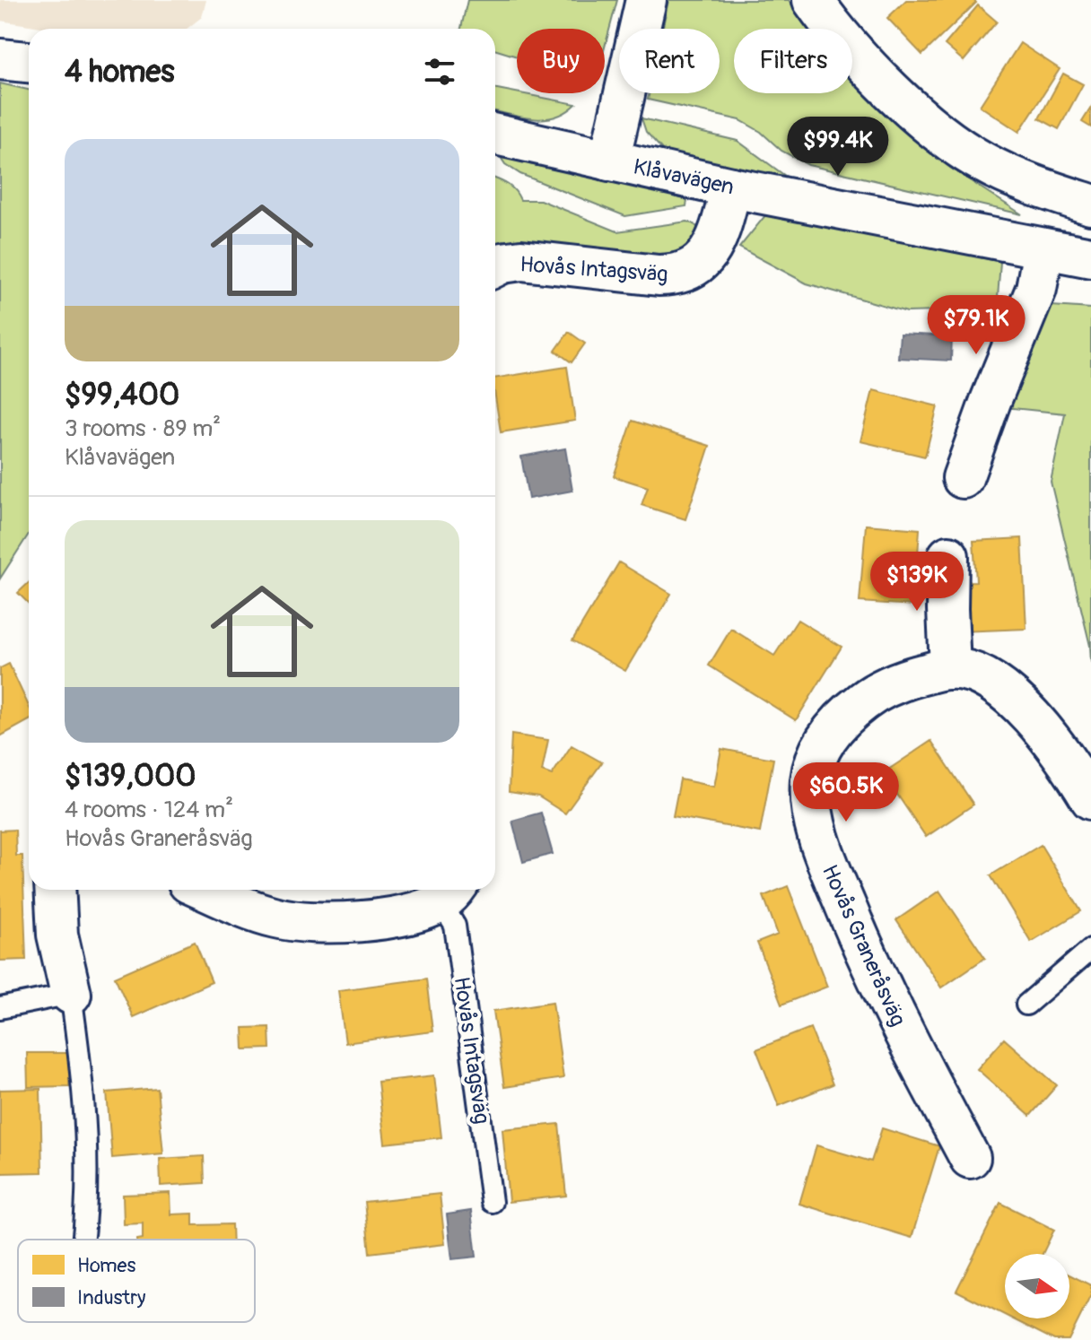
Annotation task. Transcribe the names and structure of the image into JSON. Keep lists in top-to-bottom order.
{
  "streets": {
    "street": ["Klåvavägen", "Hovås Intagsväg", "Hovås Graneråsväg"]
  },
  "crossings": [
    ["Klåvavägen", "Hovås Intagsväg"]
  ],
  "legend": ["Homes", "Industry"],
  "north": "right",
  "page": {
    "chip": ["Buy", "Rent", "Filters"],
    "heading": "4 homes",
    "list": [
      {
        "name": "$99,400",
        "note": "3 rooms · 89 m² · Klåvavägen"
      },
      {
        "name": "$139,000",
        "note": "4 rooms · 124 m² · Hovås Graneråsväg"
      }
    ],
    "price": [
      "$99.4K",
      "$79.1K",
      "$139K",
      "$60.5K"
    ]
  }
}
